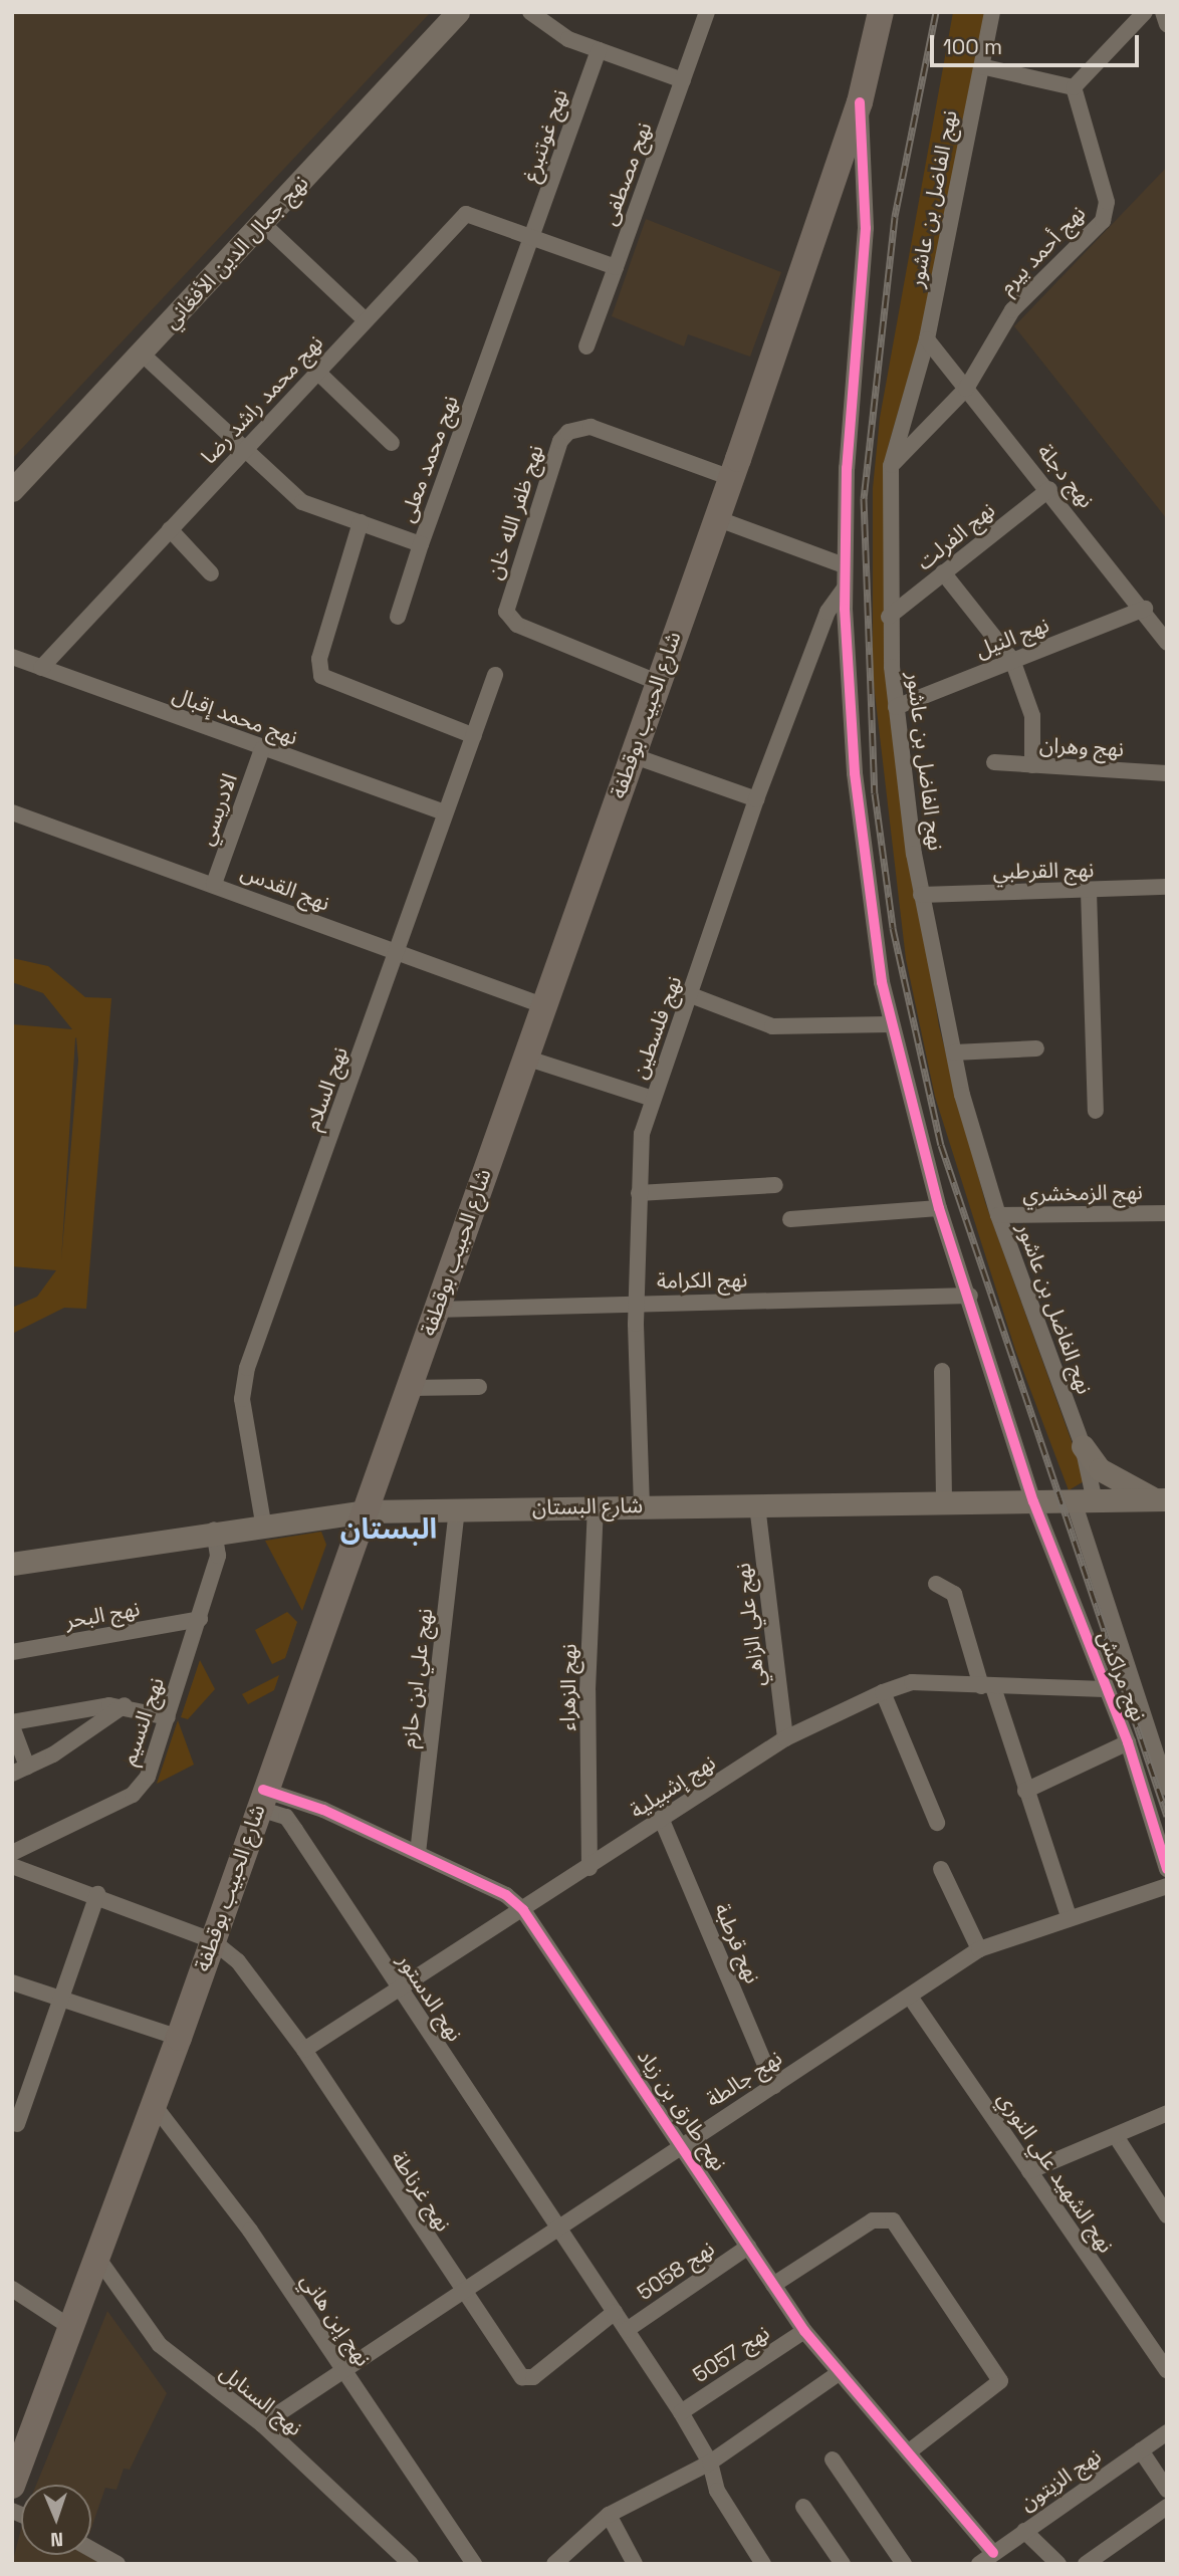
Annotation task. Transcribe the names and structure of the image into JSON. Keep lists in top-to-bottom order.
{
  "streets": {
    "main road": ["نهج جمال الدين الأفغاني", "شارع الحبيب بوقطفة", "شارع البستان"],
    "street": [
      "نهج غوتنبرغ",
      "نهج مصطفى",
      "نهج الفاضل بن عاشور",
      "نهج أحمد بيرم",
      "نهج محمد راشد رضا",
      "نهج محمد معلى",
      "نهج دجلة",
      "نهج ظفر الله خان",
      "نهج الفرلت",
      "نهج النيل",
      "نهج محمد إقبال",
      "نهج وهران",
      "الادريسي",
      "نهج القرطبي",
      "نهج القدس",
      "نهج فلسطين",
      "نهج السلام",
      "نهج الزمخشري",
      "نهج الكرامة",
      "نهج البحر",
      "نهج علي الزاهي",
      "نهج مراكش",
      "نهج علي ابن حازم",
      "نهج الزهراء",
      "نهج النسيم",
      "نهج إشبيلية",
      "نهج قرطبة",
      "نهج الدستور",
      "نهج جالطة",
      "نهج طارق بن زياد",
      "نهج الشهيد علي النوري",
      "نهج غرناطة",
      "نهج 5058",
      "نهج إبن هاني",
      "نهج 5057",
      "نهج السنابل",
      "نهج الزيتون"
    ]
  },
  "crossings": [
    ["نهج غوتنبرغ", "نهج محمد راشد رضا"],
    ["نهج غوتنبرغ", "نهج محمد معلى"],
    ["نهج الفاضل بن عاشور", "نهج أحمد بيرم"],
    ["نهج الفاضل بن عاشور", "نهج دجلة"],
    ["نهج الفاضل بن عاشور", "نهج الفرلت"],
    ["نهج الفاضل بن عاشور", "نهج النيل"],
    ["نهج الفاضل بن عاشور", "نهج القرطبي"],
    ["نهج الفاضل بن عاشور", "نهج الزمخشري"],
    ["نهج الفاضل بن عاشور", "شارع البستان"],
    ["نهج أحمد بيرم", "نهج دجلة"],
    ["نهج جمال الدين الأفغاني", "نهج محمد معلى"],
    ["نهج محمد راشد رضا", "نهج محمد معلى"],
    ["نهج محمد راشد رضا", "نهج محمد إقبال"],
    ["نهج دجلة", "نهج الفرلت"],
    ["نهج دجلة", "نهج النيل"],
    ["نهج ظفر الله خان", "شارع الحبيب بوقطفة"],
    ["شارع الحبيب بوقطفة", "نهج القدس"],
    ["شارع الحبيب بوقطفة", "نهج الكرامة"],
    ["شارع الحبيب بوقطفة", "شارع البستان"],
    ["شارع الحبيب بوقطفة", "نهج مراكش"],
    ["شارع الحبيب بوقطفة", "نهج الدستور"],
    ["شارع الحبيب بوقطفة", "نهج طارق بن زياد"],
    ["شارع الحبيب بوقطفة", "نهج غرناطة"],
    ["شارع الحبيب بوقطفة", "نهج إبن هاني"],
    ["شارع الحبيب بوقطفة", "نهج السنابل"],
    ["نهج محمد إقبال", "الادريسي"],
    ["نهج محمد إقبال", "نهج السلام"],
    ["الادريسي", "نهج القدس"],
    ["نهج القدس", "نهج السلام"],
    ["نهج فلسطين", "نهج الكرامة"],
    ["نهج فلسطين", "شارع البستان"],
    ["نهج فلسطين", "نهج مراكش"],
    ["نهج السلام", "شارع البستان"],
    ["نهج الكرامة", "نهج مراكش"],
    ["شارع البستان", "نهج علي الزاهي"],
    ["شارع البستان", "نهج مراكش"],
    ["شارع البستان", "نهج علي ابن حازم"],
    ["شارع البستان", "نهج الزهراء"],
    ["شارع البستان", "نهج النسيم"],
    ["نهج البحر", "نهج النسيم"],
    ["نهج علي الزاهي", "نهج إشبيلية"],
    ["نهج مراكش", "نهج إشبيلية"],
    ["نهج علي ابن حازم", "نهج طارق بن زياد"],
    ["نهج الزهراء", "نهج إشبيلية"],
    ["نهج إشبيلية", "نهج قرطبة"],
    ["نهج إشبيلية", "نهج الدستور"],
    ["نهج إشبيلية", "نهج طارق بن زياد"],
    ["نهج إشبيلية", "نهج غرناطة"],
    ["نهج قرطبة", "نهج جالطة"],
    ["نهج الدستور", "نهج جالطة"],
    ["نهج الدستور", "نهج طارق بن زياد"],
    ["نهج الدستور", "نهج غرناطة"],
    ["نهج الدستور", "نهج 5058"],
    ["نهج الدستور", "نهج 5057"],
    ["نهج جالطة", "نهج طارق بن زياد"],
    ["نهج جالطة", "نهج الشهيد علي النوري"],
    ["نهج جالطة", "نهج غرناطة"],
    ["نهج جالطة", "نهج إبن هاني"],
    ["نهج جالطة", "نهج السنابل"],
    ["نهج طارق بن زياد", "نهج 5058"],
    ["نهج طارق بن زياد", "نهج 5057"],
    ["نهج طارق بن زياد", "نهج الزيتون"]
  ],
  "districts": ["البستان"],
  "scale_bar": "100 m",
  "north": "bottom"
}
